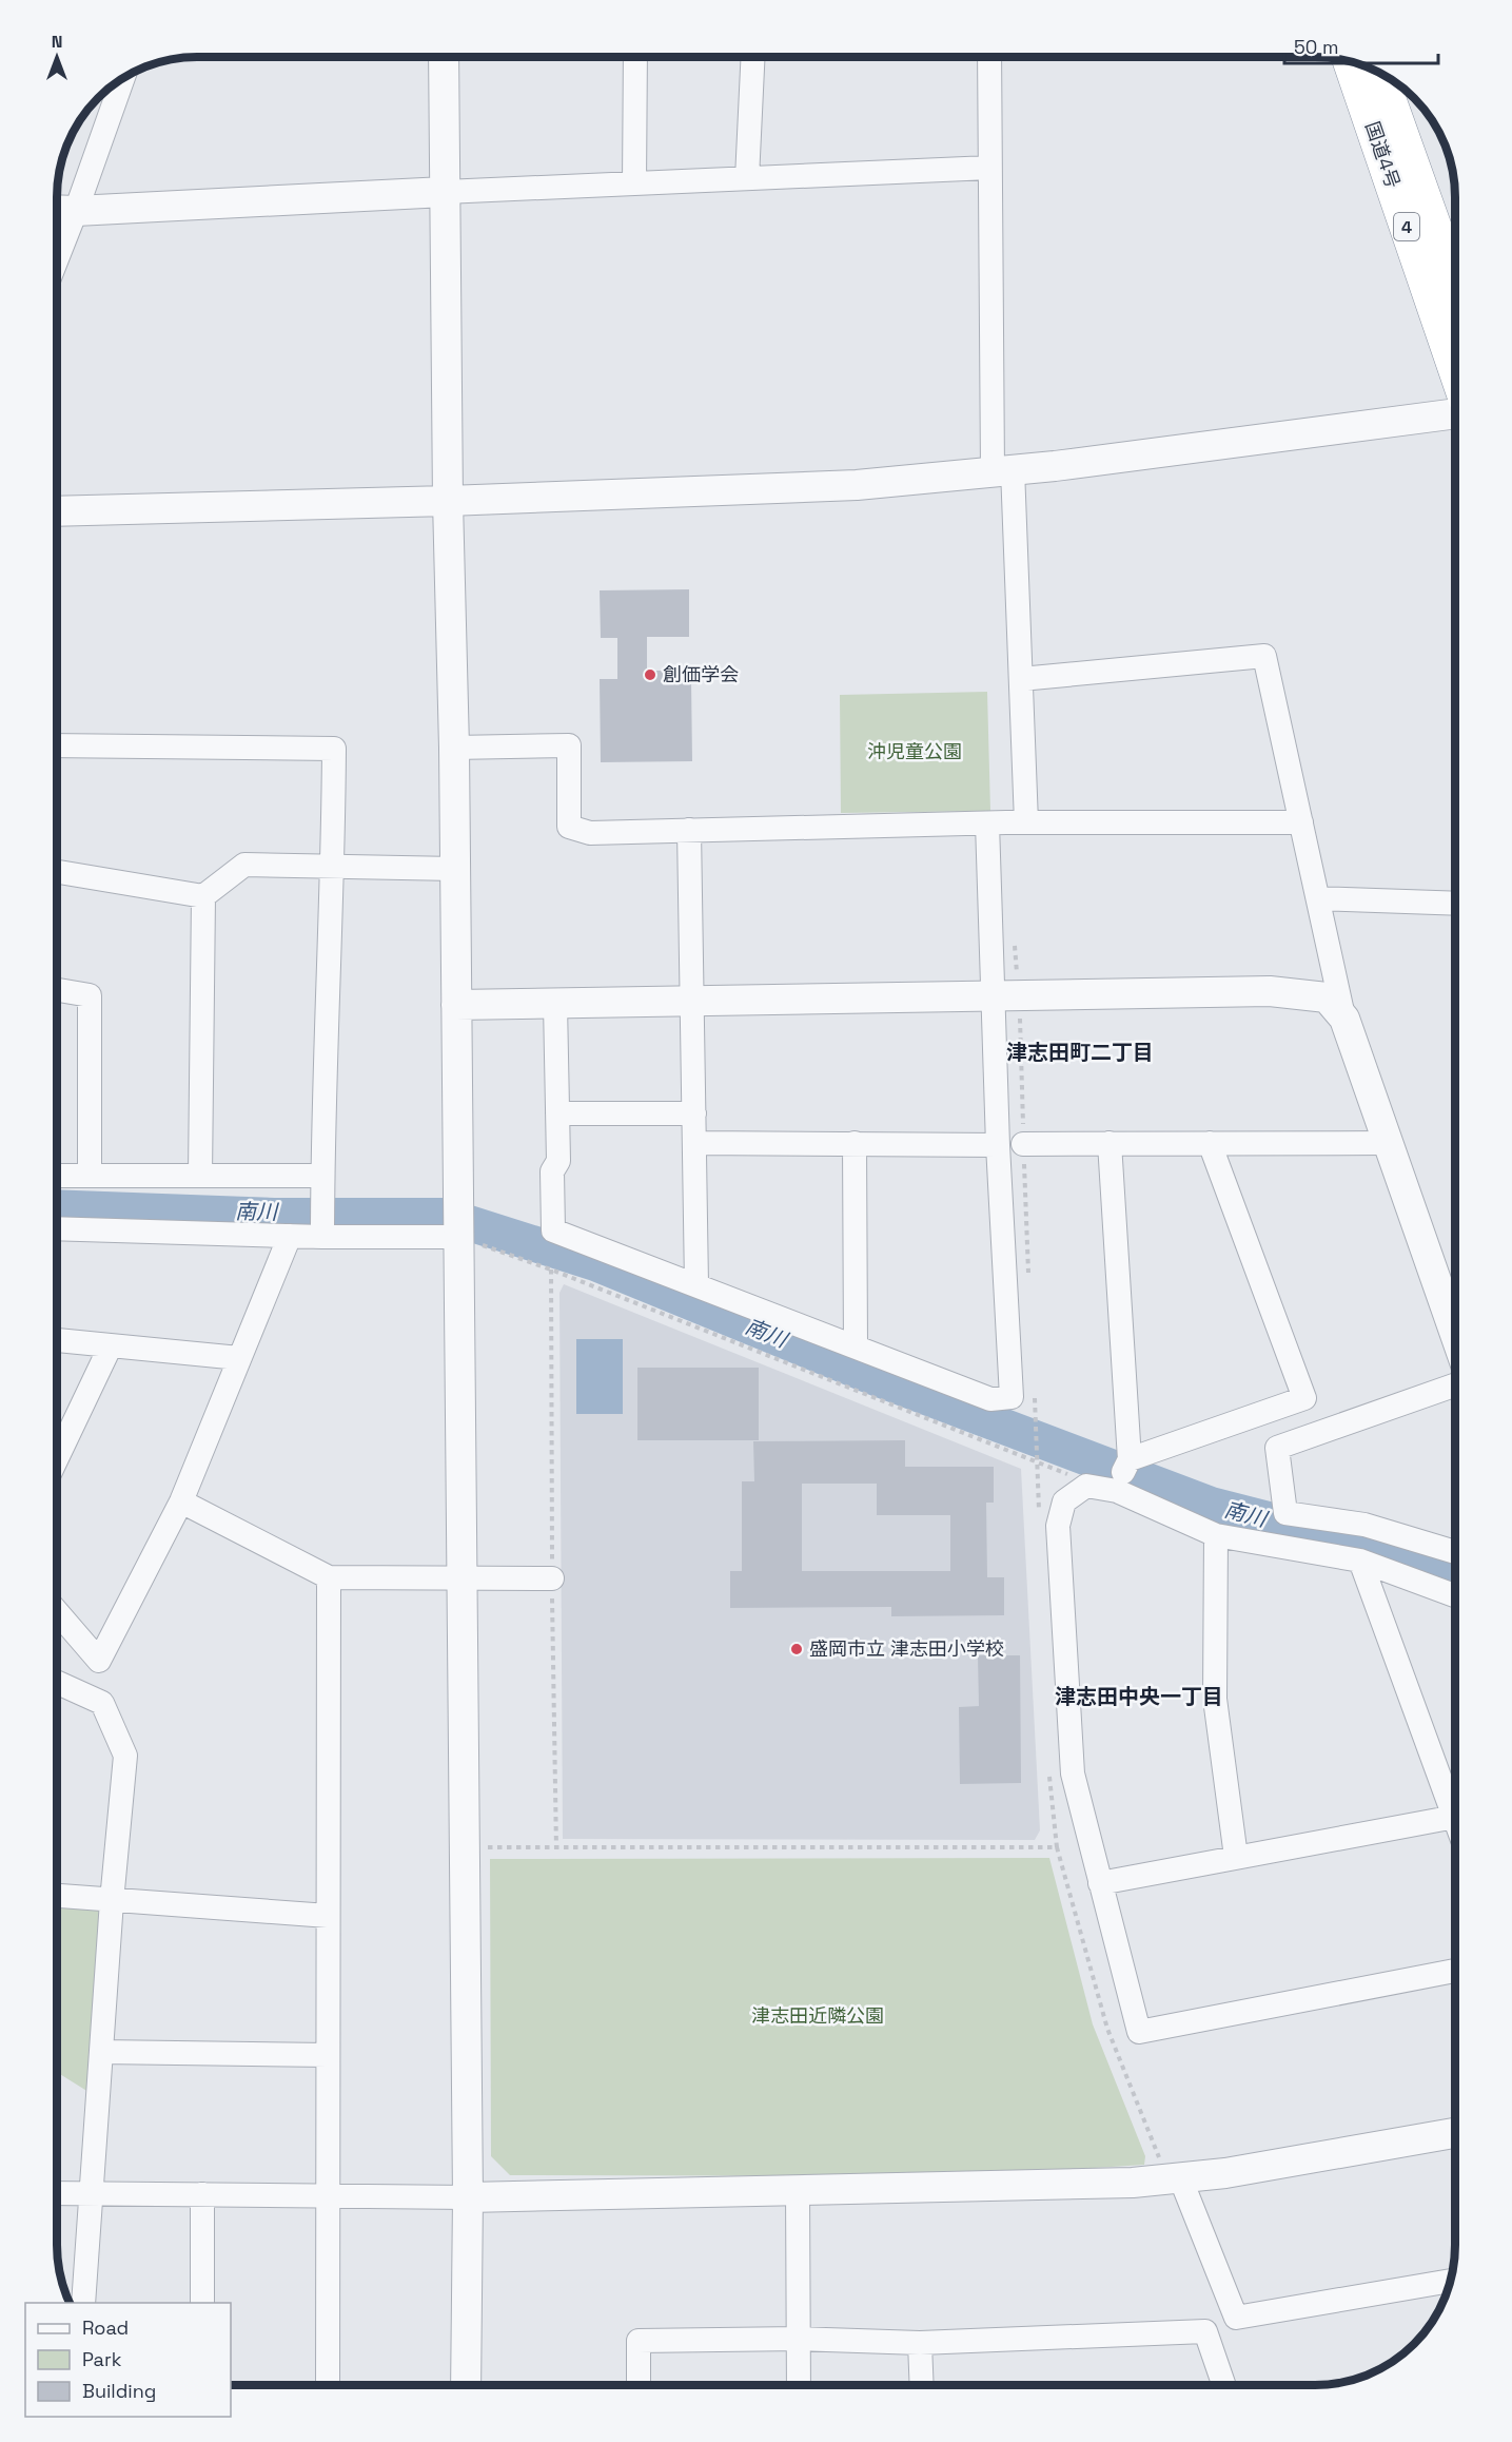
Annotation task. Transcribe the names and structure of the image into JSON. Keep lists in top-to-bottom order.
{
  "streets": {
    "highway": ["国道4号", "4"]
  },
  "districts": ["津志田町二丁目", "津志田中央一丁目"],
  "water": ["南川"],
  "parks": ["沖児童公園", "津志田近隣公園"],
  "places": ["創価学会", "盛岡市立 津志田小学校"],
  "legend": ["Road", "Park", "Building"],
  "scale_bar": "50 m",
  "north": "top"
}
